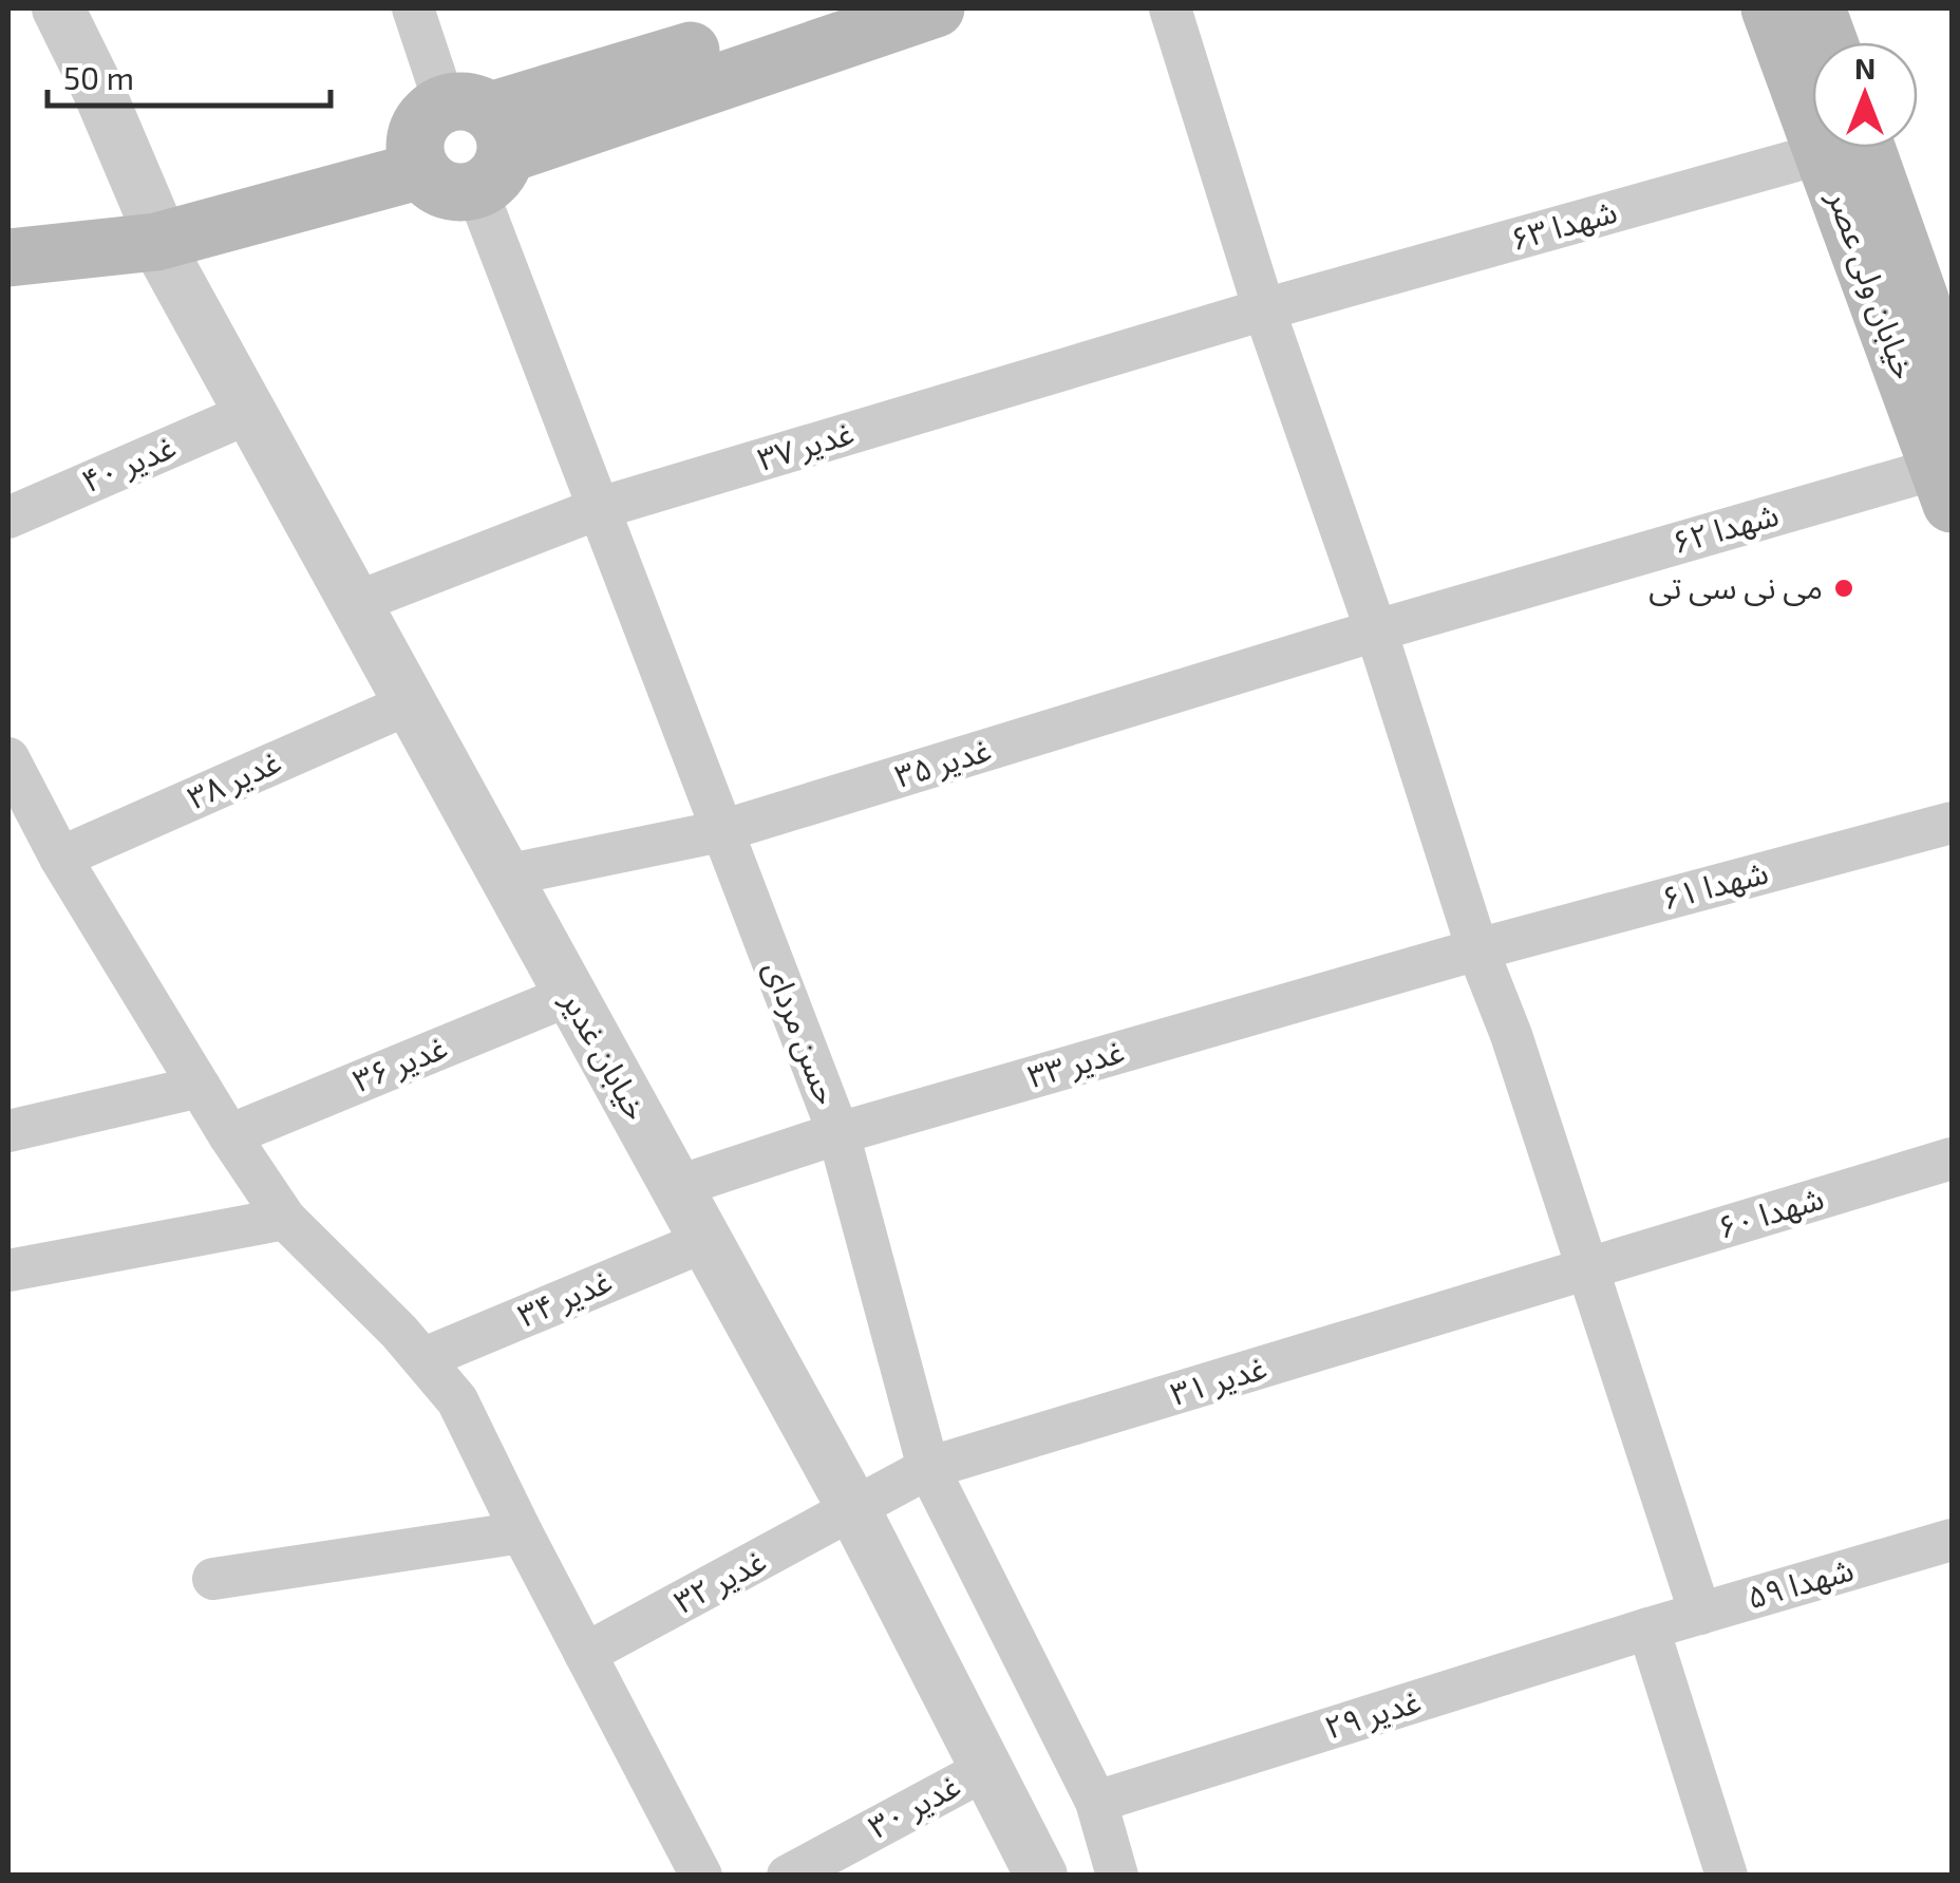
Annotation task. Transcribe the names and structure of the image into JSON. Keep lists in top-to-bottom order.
{
  "streets": {
    "main road": ["خیابان ولی عصر"],
    "street": [
      "شهدا ۶۳",
      "غدیر ۳۷",
      "غدیر ۴۰",
      "شهدا ۶۲",
      "غدیر ۳۵",
      "غدیر ۳۸",
      "شهدا ۶۱",
      "حسن مردای",
      "خیابان غدیر",
      "غدیر ۳۶",
      "غدیر ۳۳",
      "شهدا ۶۰",
      "غدیر ۳۴",
      "غدیر ۳۱",
      "غدیر ۳۲",
      "شهدا ۵۹",
      "غدیر ۲۹",
      "غدیر ۳۰"
    ]
  },
  "crossings": [
    ["شهدا ۶۳", "غدیر ۳۷"],
    ["خیابان ولی عصر", "شهدا ۶۲"],
    ["غدیر ۳۷", "حسن مردای"],
    ["غدیر ۳۷", "خیابان غدیر"],
    ["غدیر ۴۰", "خیابان غدیر"],
    ["شهدا ۶۲", "غدیر ۳۵"],
    ["غدیر ۳۵", "حسن مردای"],
    ["غدیر ۳۵", "خیابان غدیر"],
    ["غدیر ۳۸", "خیابان غدیر"],
    ["شهدا ۶۱", "غدیر ۳۳"],
    ["حسن مردای", "غدیر ۳۳"],
    ["حسن مردای", "غدیر ۳۱"],
    ["حسن مردای", "غدیر ۲۹"],
    ["خیابان غدیر", "غدیر ۳۶"],
    ["خیابان غدیر", "غدیر ۳۳"],
    ["خیابان غدیر", "غدیر ۳۴"],
    ["خیابان غدیر", "غدیر ۳۱"],
    ["خیابان غدیر", "غدیر ۳۲"],
    ["خیابان غدیر", "غدیر ۳۰"],
    ["شهدا ۶۰", "غدیر ۳۱"],
    ["غدیر ۳۱", "غدیر ۳۲"],
    ["شهدا ۵۹", "غدیر ۲۹"]
  ],
  "places": ["می نی سی تی"],
  "scale_bar": "50 m",
  "north": "top"
}
